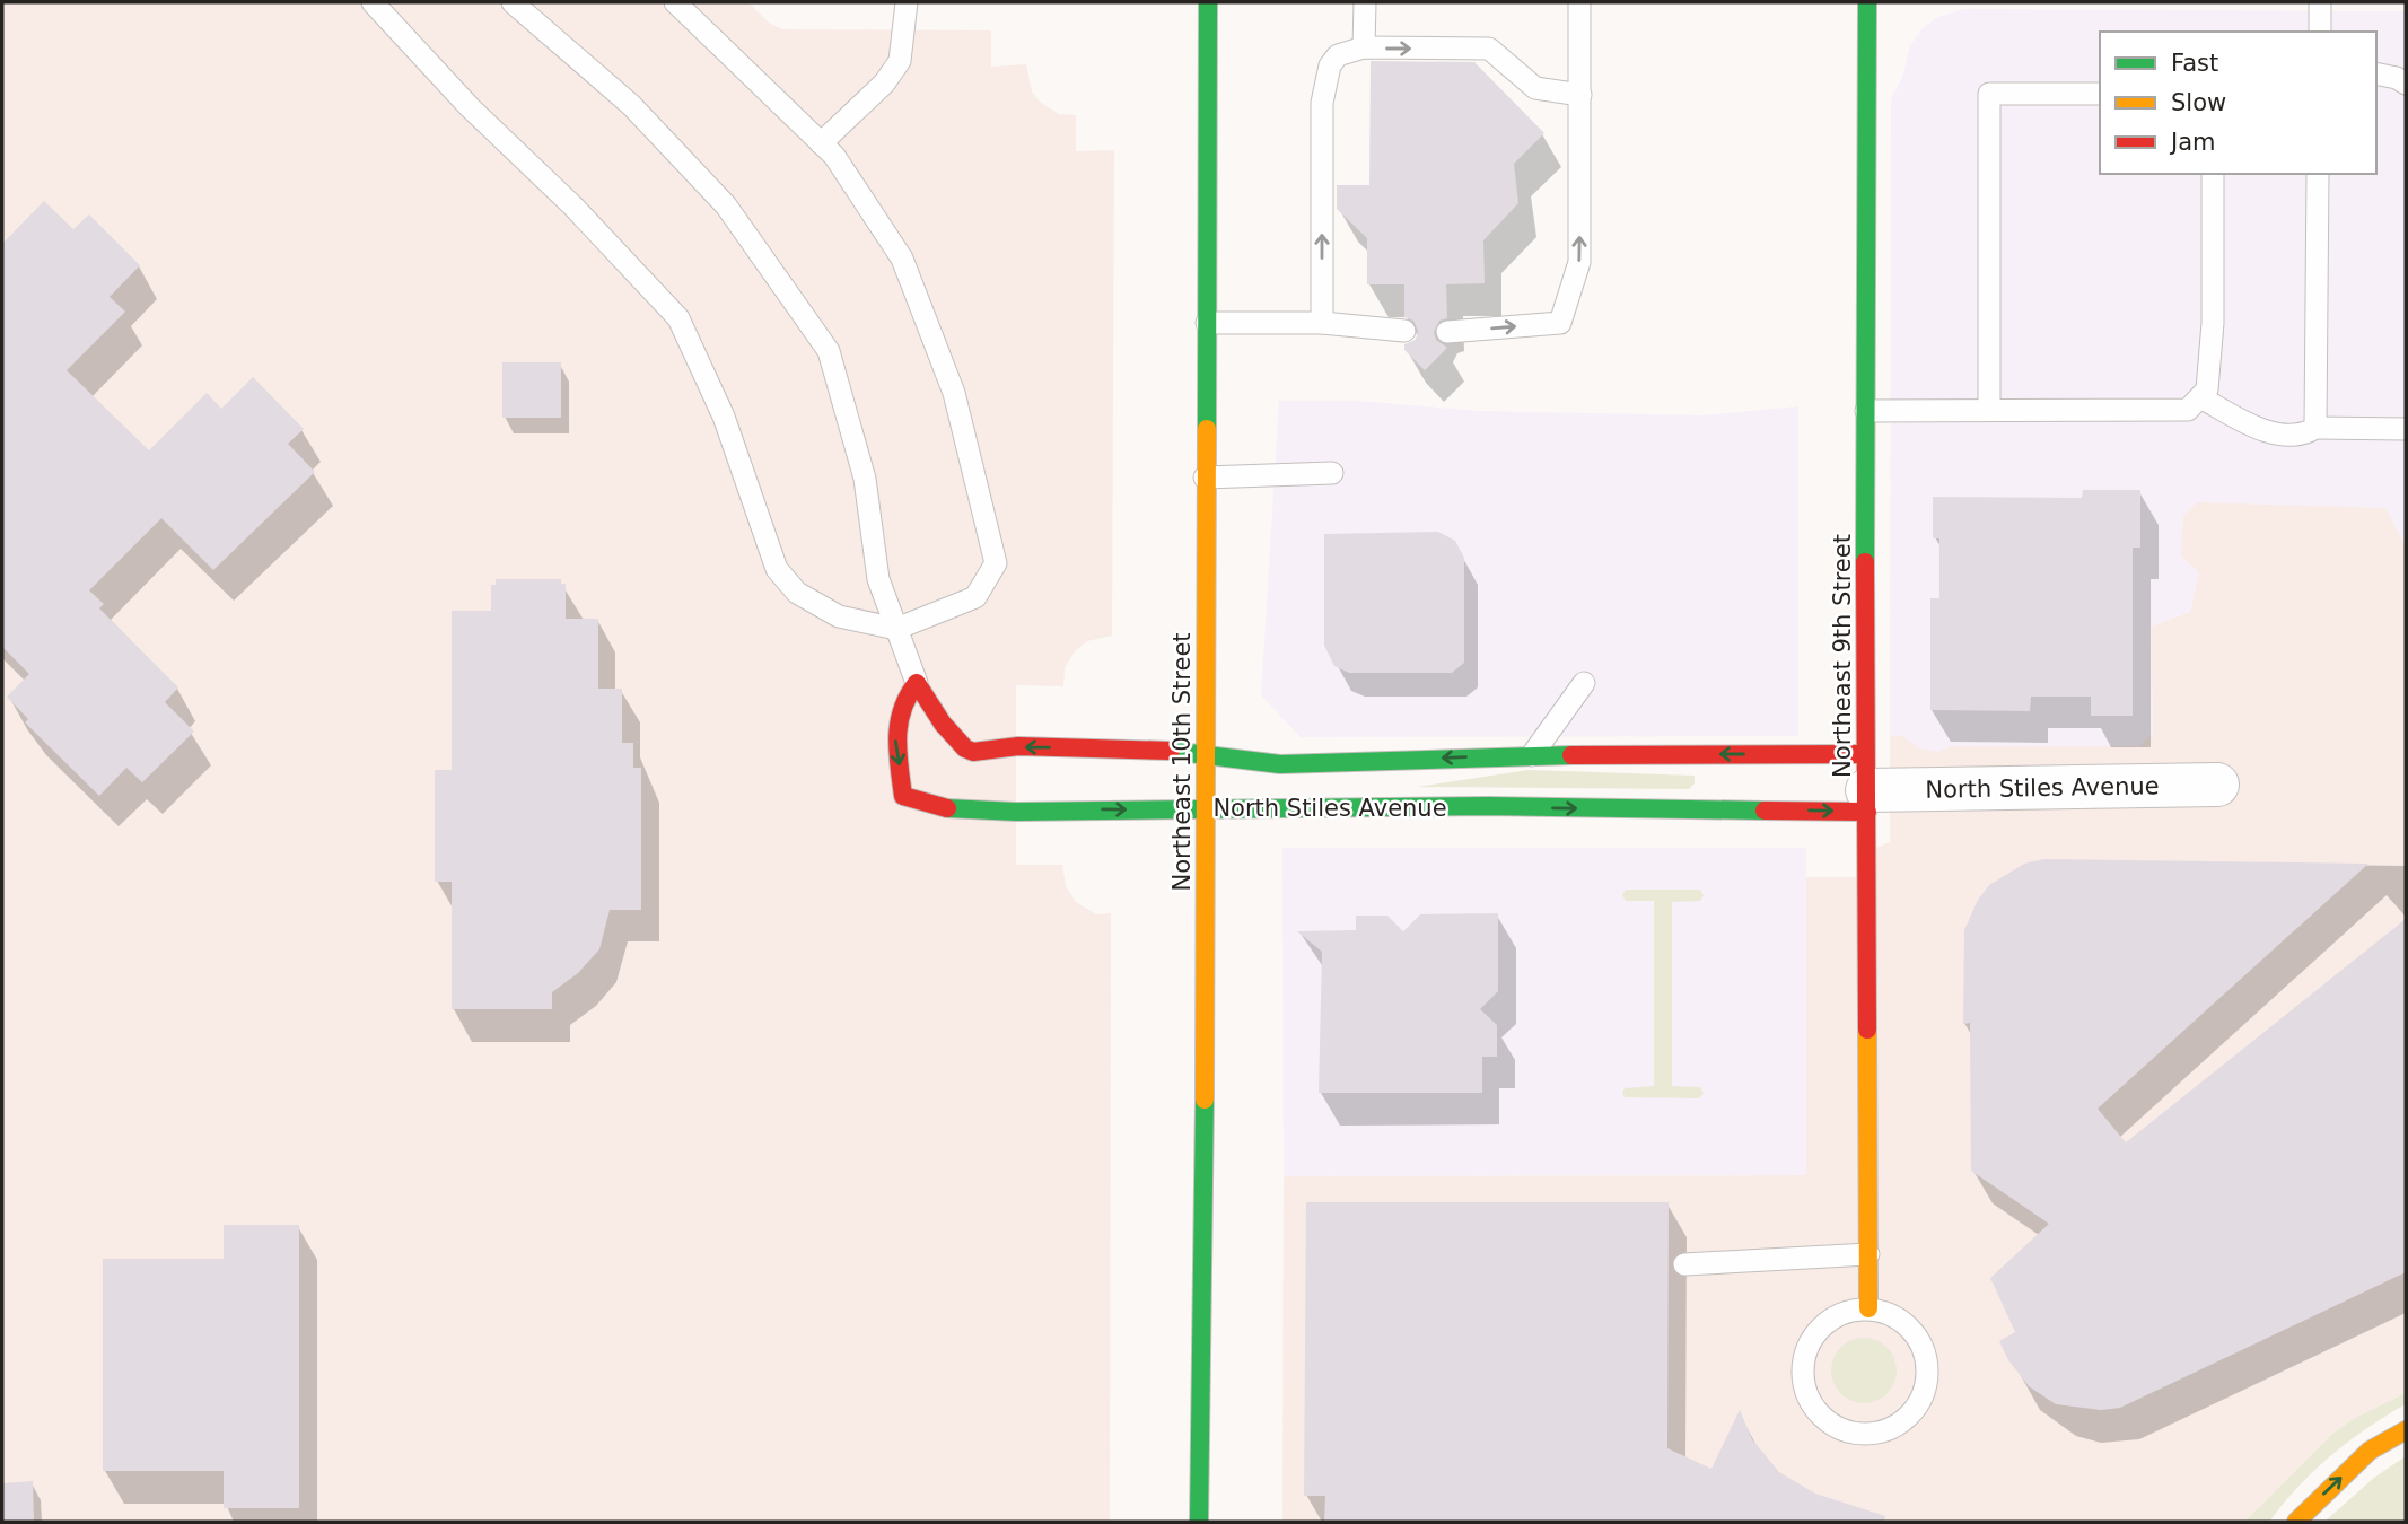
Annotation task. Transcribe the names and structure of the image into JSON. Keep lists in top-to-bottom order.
{
  "streets": {
    "main road": ["Northeast 9th Street", "Northeast 10th Street", "North Stiles Avenue"]
  },
  "crossings": [
    ["Northeast 9th Street", "North Stiles Avenue"],
    ["Northeast 10th Street", "North Stiles Avenue"]
  ],
  "legend": ["Fast", "Slow", "Jam"]
}
